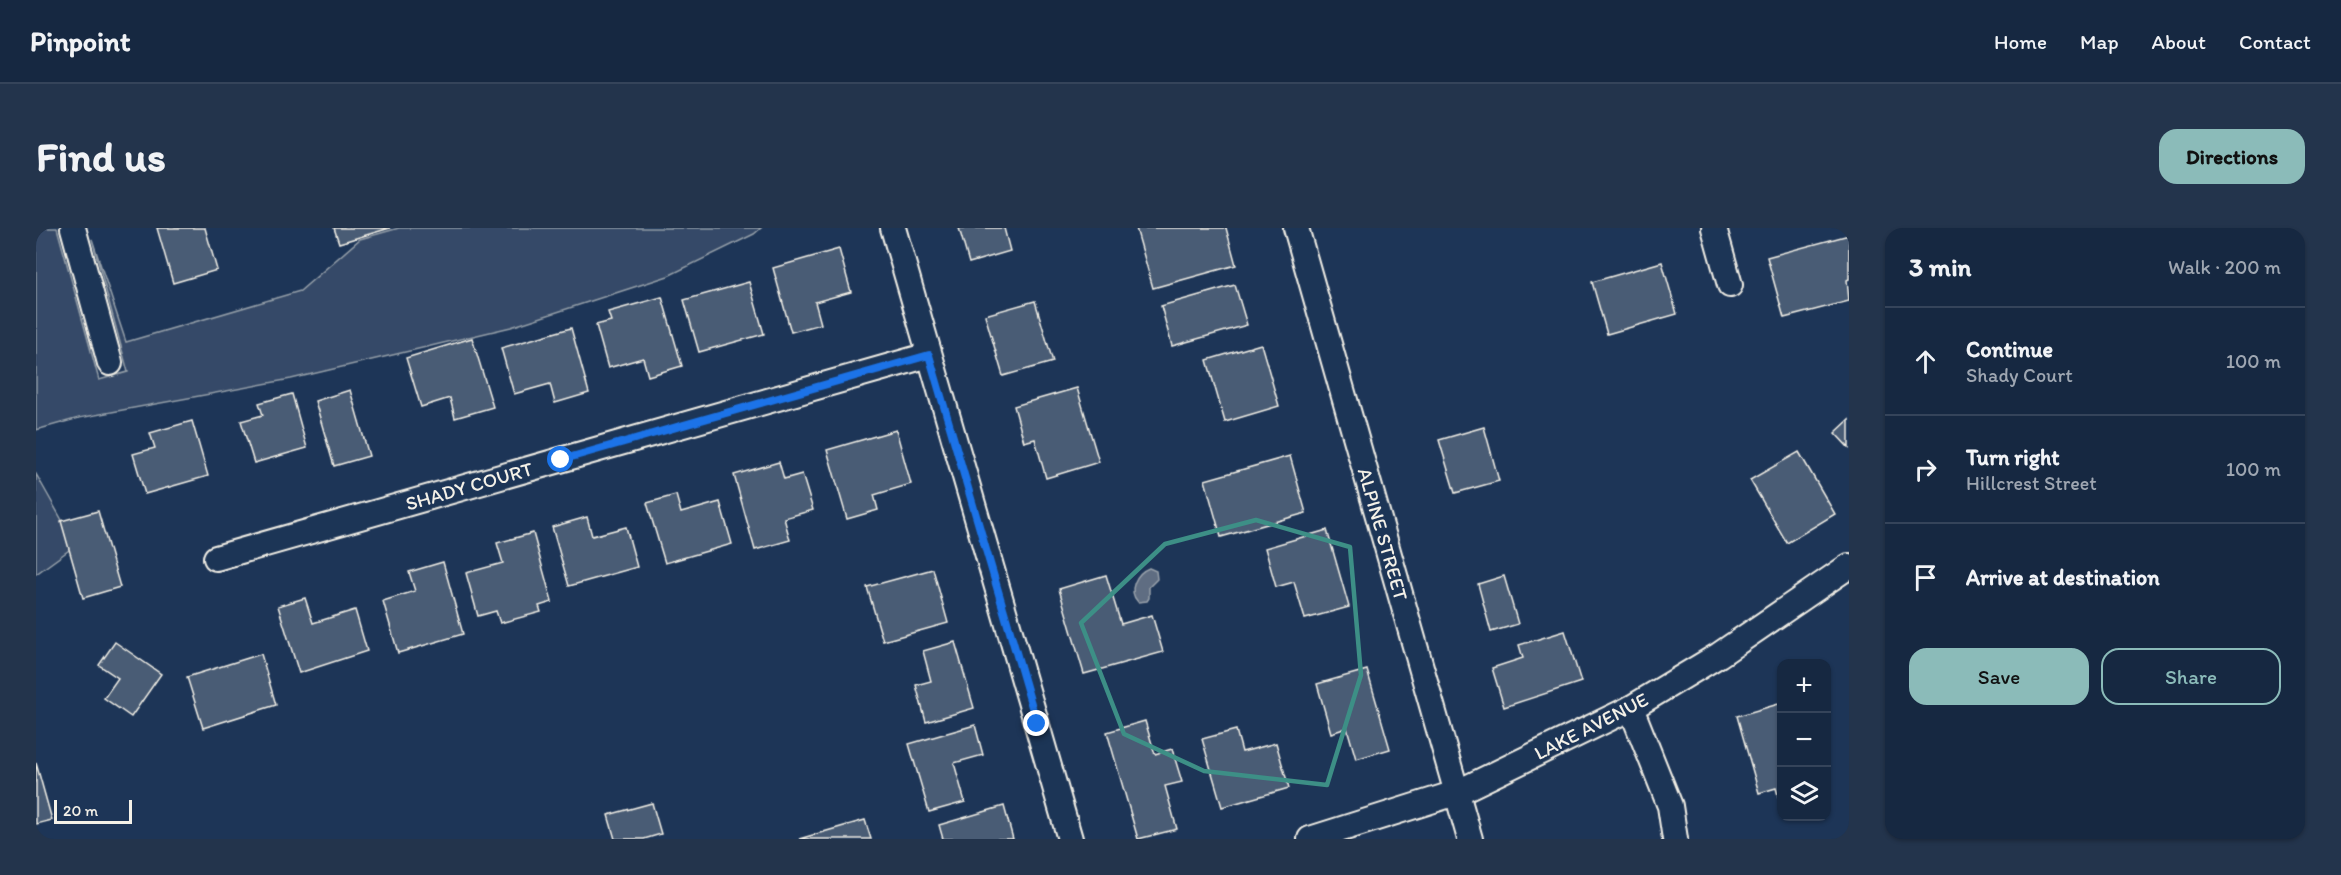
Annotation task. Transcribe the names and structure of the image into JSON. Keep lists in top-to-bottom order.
{
  "streets": {
    "street": ["SHADY COURT", "ALPINE STREET", "LAKE AVENUE"]
  },
  "crossings": [
    ["ALPINE STREET", "LAKE AVENUE"]
  ],
  "scale_bar": "20 m",
  "page": {
    "header": "Pinpoint",
    "nav": [
      "Home",
      "Map",
      "About",
      "Contact"
    ],
    "buttons": [
      "Directions",
      ["Save", "Share"]
    ],
    "title": "Find us",
    "heading": ["3 min", "Walk · 200 m"],
    "list": [
      ["Continue", "Shady Court", "100 m"],
      ["Turn right", "Hillcrest Street", "100 m"],
      "Arrive at destination"
    ],
    "map_buttons": ["+", "−"],
    "scale": "20 m"
  }
}
